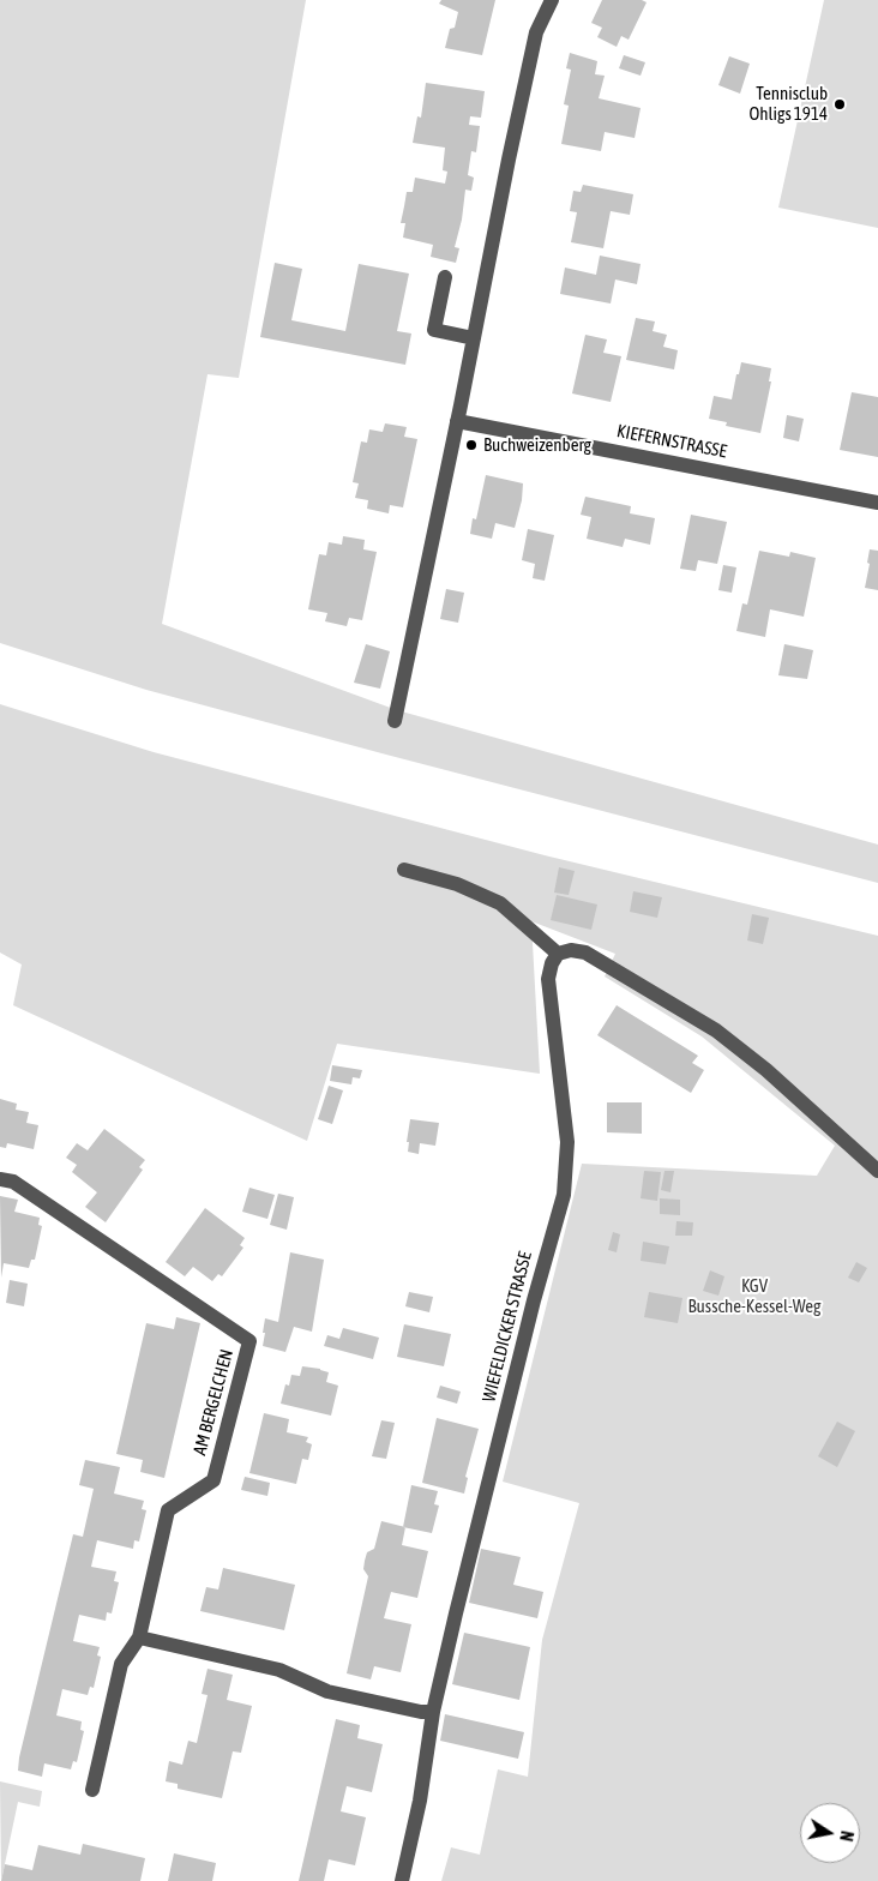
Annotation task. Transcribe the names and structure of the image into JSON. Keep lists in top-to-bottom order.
{
  "streets": {
    "street": ["KIEFERNSTRASSE", "WIEFELDICKER STRASSE", "AM BERGELCHEN"]
  },
  "parks": ["KGV Bussche-Kessel-Weg"],
  "places": ["Tennisclub Ohligs 1914", "Buchweizenberg"],
  "north": "right"
}
